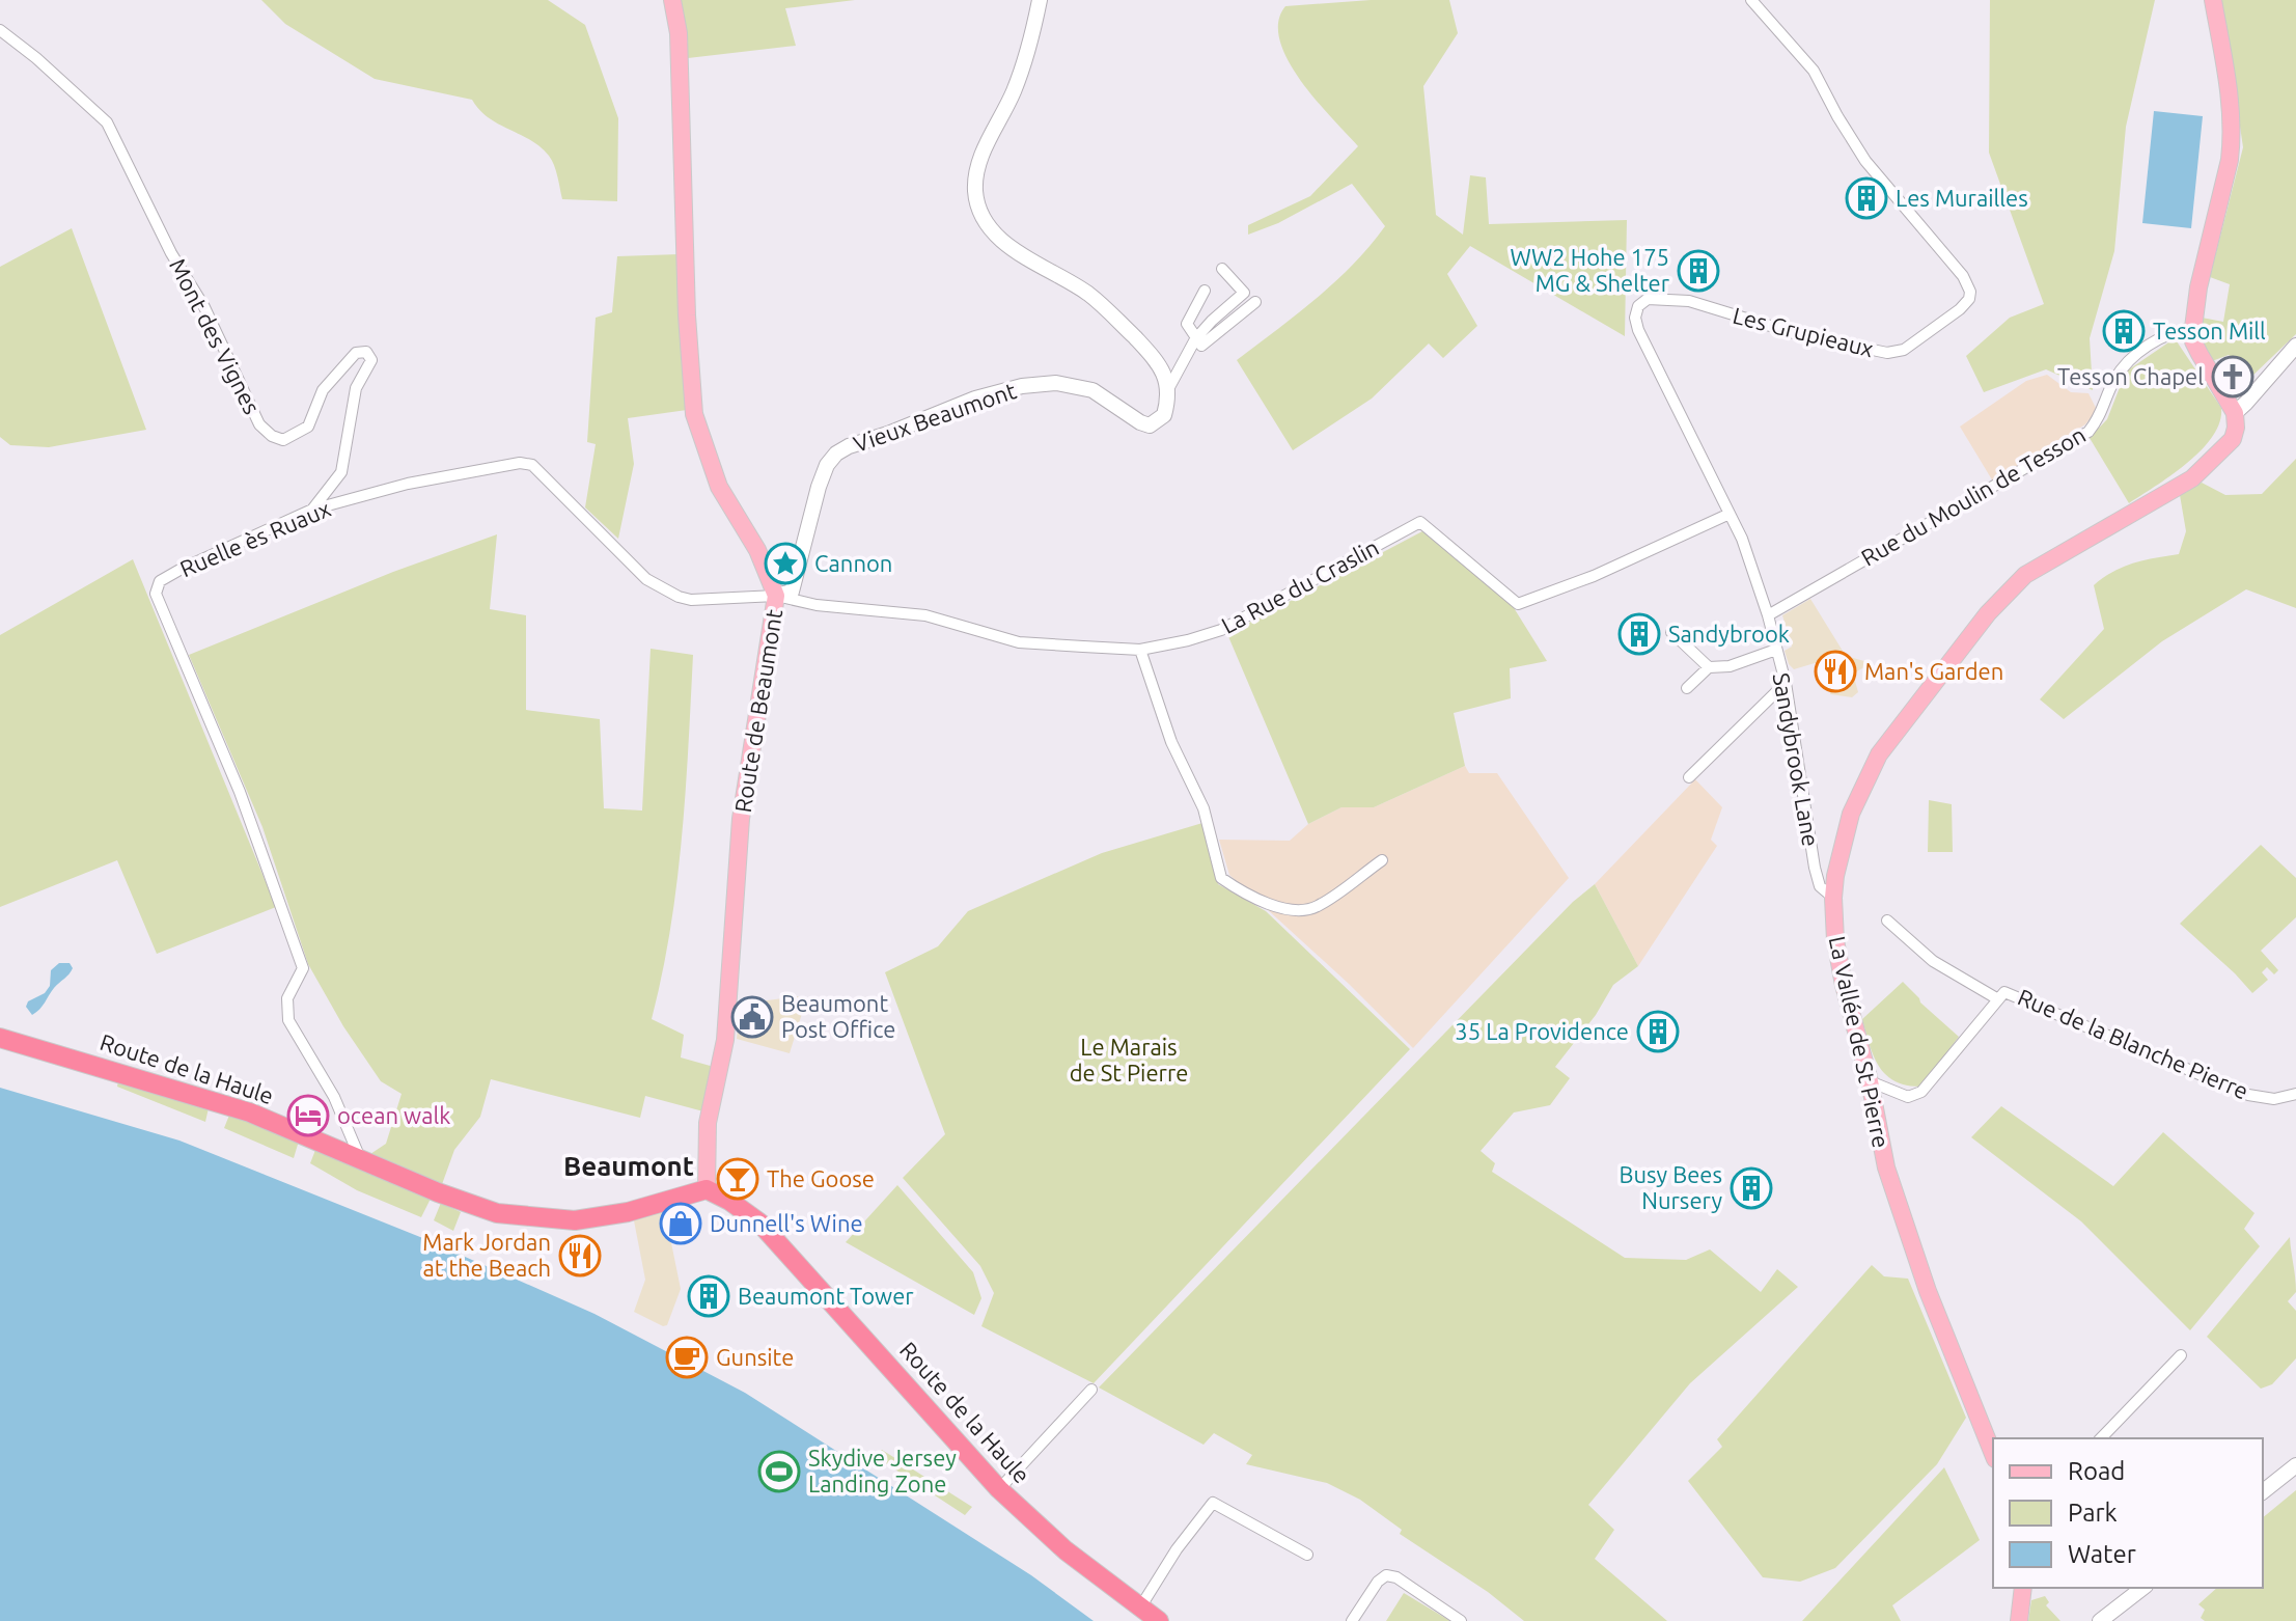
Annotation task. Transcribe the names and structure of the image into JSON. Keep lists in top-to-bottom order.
{
  "streets": {
    "highway": ["Route de la Haule"],
    "main road": ["Route de Beaumont", "La Vallée de St Pierre"],
    "street": [
      "Les Grupieaux",
      "Mont des Vignes",
      "Vieux Beaumont",
      "Rue du Moulin de Tesson",
      "Ruelle ès Ruaux",
      "La Rue du Craslin",
      "Sandybrook Lane",
      "Rue de la Blanche Pierre"
    ]
  },
  "crossings": [
    ["Les Grupieaux", "Rue du Moulin de Tesson"],
    ["Les Grupieaux", "La Rue du Craslin"],
    ["Les Grupieaux", "Sandybrook Lane"],
    ["Mont des Vignes", "Ruelle ès Ruaux"],
    ["Vieux Beaumont", "Ruelle ès Ruaux"],
    ["Vieux Beaumont", "La Rue du Craslin"],
    ["Vieux Beaumont", "Route de Beaumont"],
    ["Rue du Moulin de Tesson", "Sandybrook Lane"],
    ["Ruelle ès Ruaux", "La Rue du Craslin"],
    ["Ruelle ès Ruaux", "Route de Beaumont"],
    ["Ruelle ès Ruaux", "Route de la Haule"],
    ["La Rue du Craslin", "Route de Beaumont"],
    ["Route de Beaumont", "Route de la Haule"],
    ["Sandybrook Lane", "La Vallée de St Pierre"],
    ["La Vallée de St Pierre", "Rue de la Blanche Pierre"]
  ],
  "districts": ["Beaumont"],
  "parks": ["Le Marais de St Pierre"],
  "places": {
    "building": [
      "Les Murailles",
      "WW2 Hohe 175 MG & Shelter",
      "Tesson Mill",
      "Sandybrook",
      "35 La Providence",
      "Busy Bees Nursery",
      "Beaumont Tower"
    ],
    "church": ["Tesson Chapel"],
    "place": ["Cannon"],
    "restaurant": ["Man's Garden", "Mark Jordan at the Beach"],
    "public building": ["Beaumont Post Office"],
    "hotel": ["ocean walk"],
    "bar": ["The Goose"],
    "shop": ["Dunnell's Wine"],
    "cafe": ["Gunsite"],
    "sports": ["Skydive Jersey Landing Zone"]
  },
  "legend": ["Road", "Park", "Water"]
}
